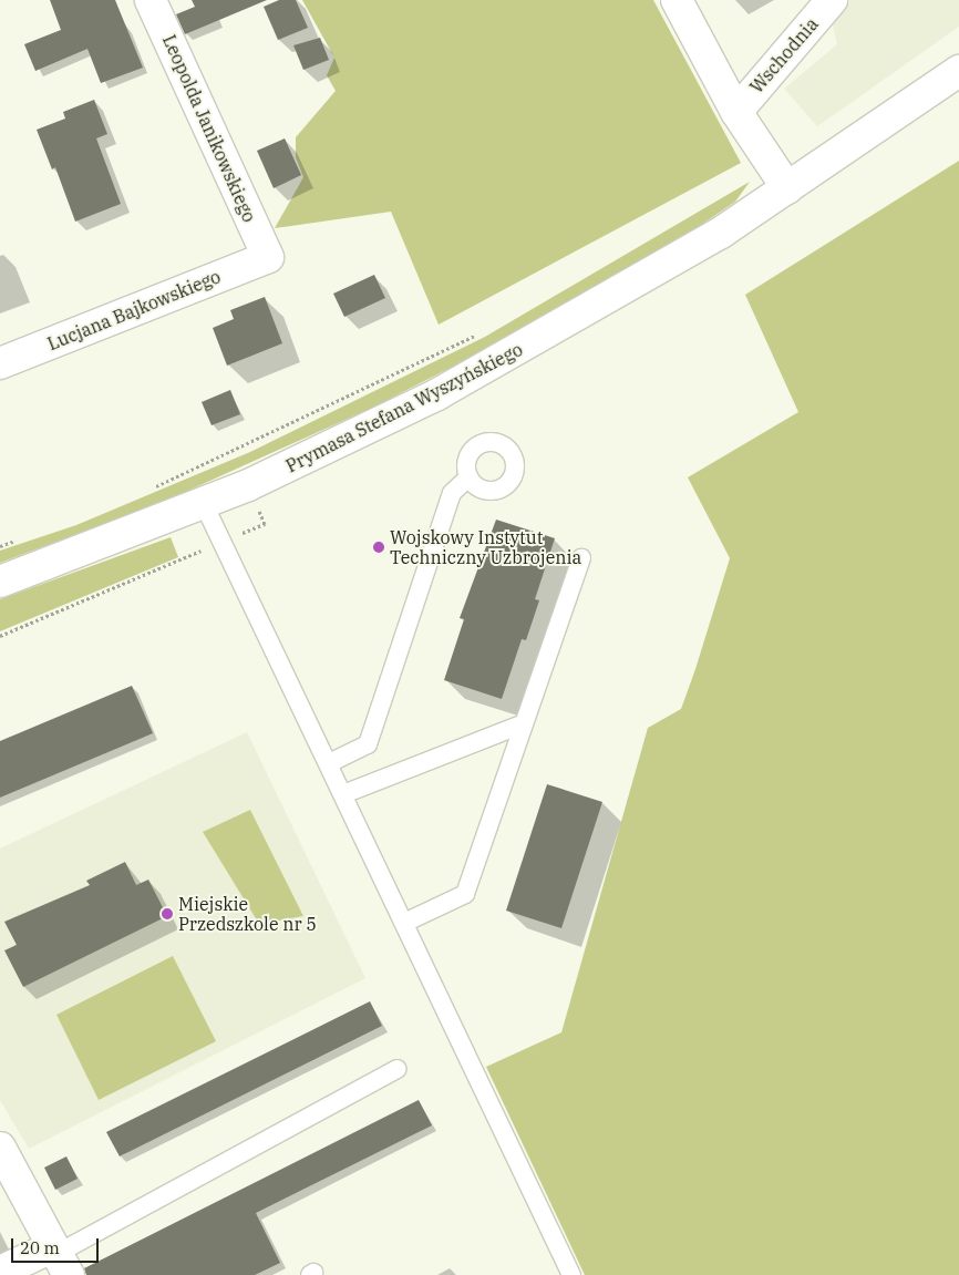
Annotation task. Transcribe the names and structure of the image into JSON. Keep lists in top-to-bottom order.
{
  "streets": {
    "street": [
      "Wschodnia",
      "Leopolda Janikowskiego",
      "Lucjana Bajkowskiego",
      "Prymasa Stefana Wyszyńskiego"
    ]
  },
  "crossings": [
    ["Leopolda Janikowskiego", "Lucjana Bajkowskiego"]
  ],
  "places": ["Wojskowy Instytut Techniczny Uzbrojenia", "Miejskie Przedszkole nr 5"],
  "scale_bar": "20 m"
}
